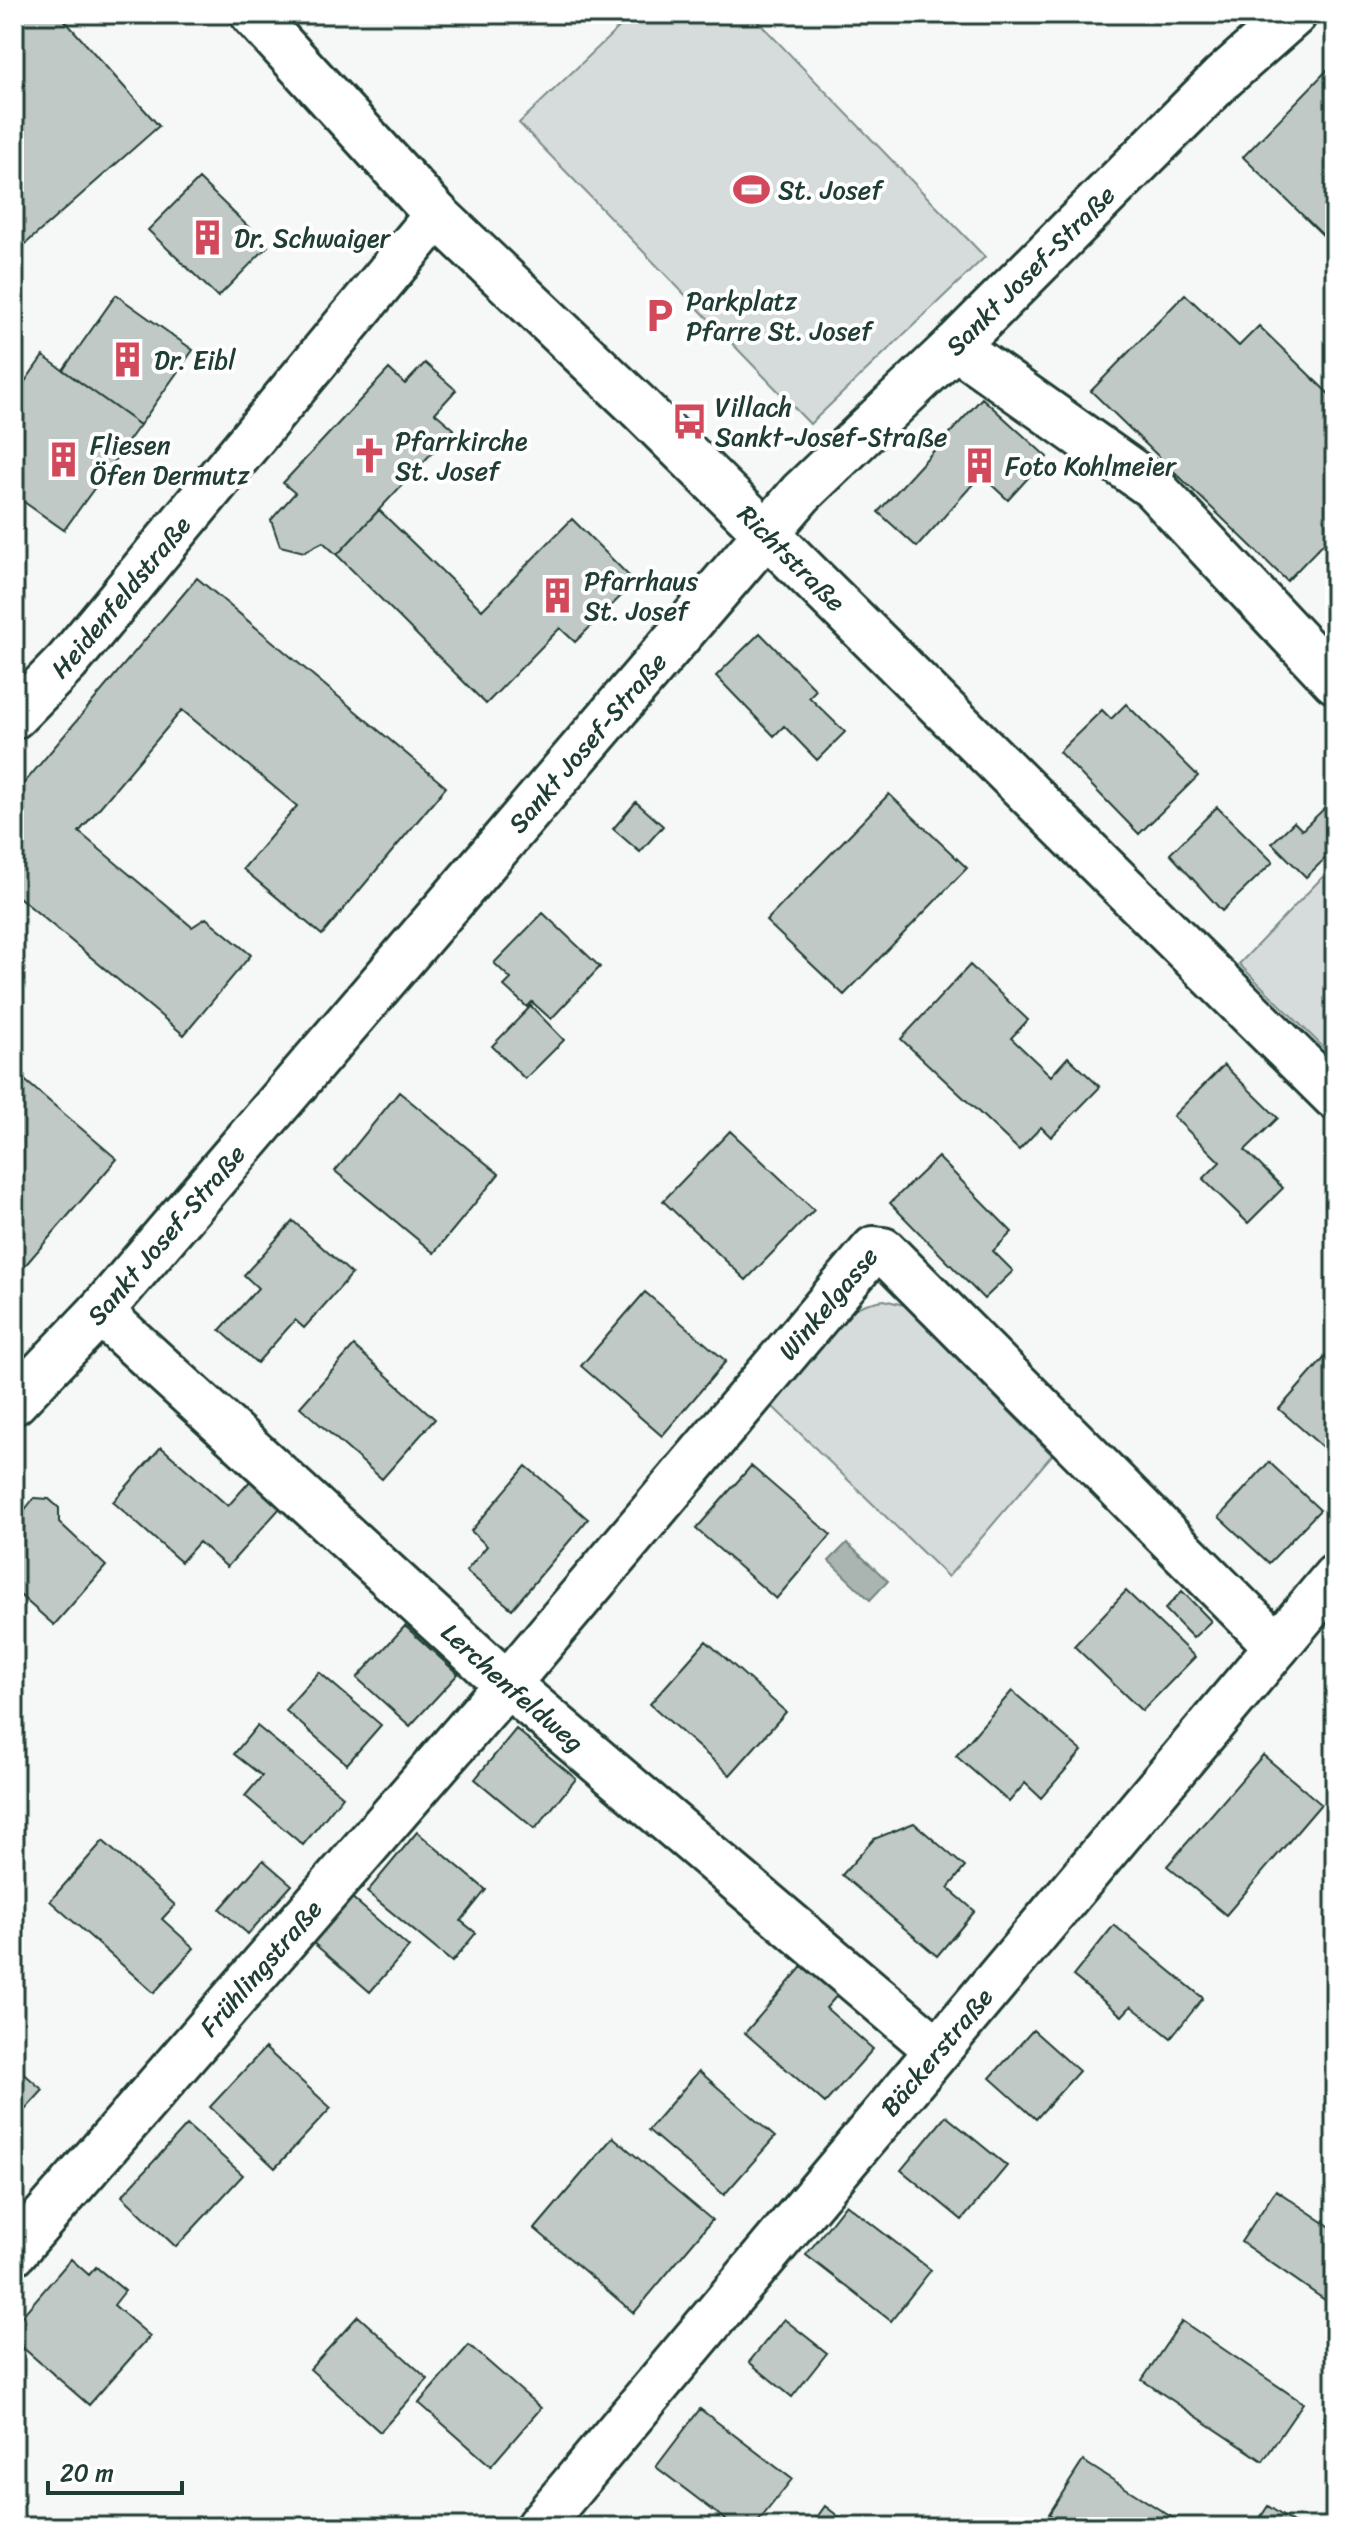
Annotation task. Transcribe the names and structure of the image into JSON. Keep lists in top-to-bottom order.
{
  "streets": {
    "street": [
      "Sankt Josef-Straße",
      "Richtstraße",
      "Heidenfeldstraße",
      "Winkelgasse",
      "Lerchenfeldweg",
      "Frühlingstraße",
      "Bäckerstraße"
    ]
  },
  "crossings": [
    ["Sankt Josef-Straße", "Richtstraße"],
    ["Sankt Josef-Straße", "Lerchenfeldweg"],
    ["Richtstraße", "Heidenfeldstraße"],
    ["Winkelgasse", "Lerchenfeldweg"],
    ["Winkelgasse", "Frühlingstraße"],
    ["Winkelgasse", "Bäckerstraße"],
    ["Lerchenfeldweg", "Frühlingstraße"],
    ["Lerchenfeldweg", "Bäckerstraße"]
  ],
  "places": {
    "sports": ["St. Josef"],
    "building": [
      "Dr. Schwaiger",
      "Dr. Eibl",
      "Fliesen Öfen Dermutz",
      "Foto Kohlmeier",
      "Pfarrhaus St. Josef"
    ],
    "parking": ["Parkplatz Pfarre St. Josef"],
    "bus stop": ["Villach Sankt-Josef-Straße"],
    "church": ["Pfarrkirche St. Josef"]
  },
  "scale_bar": "20 m"
}
